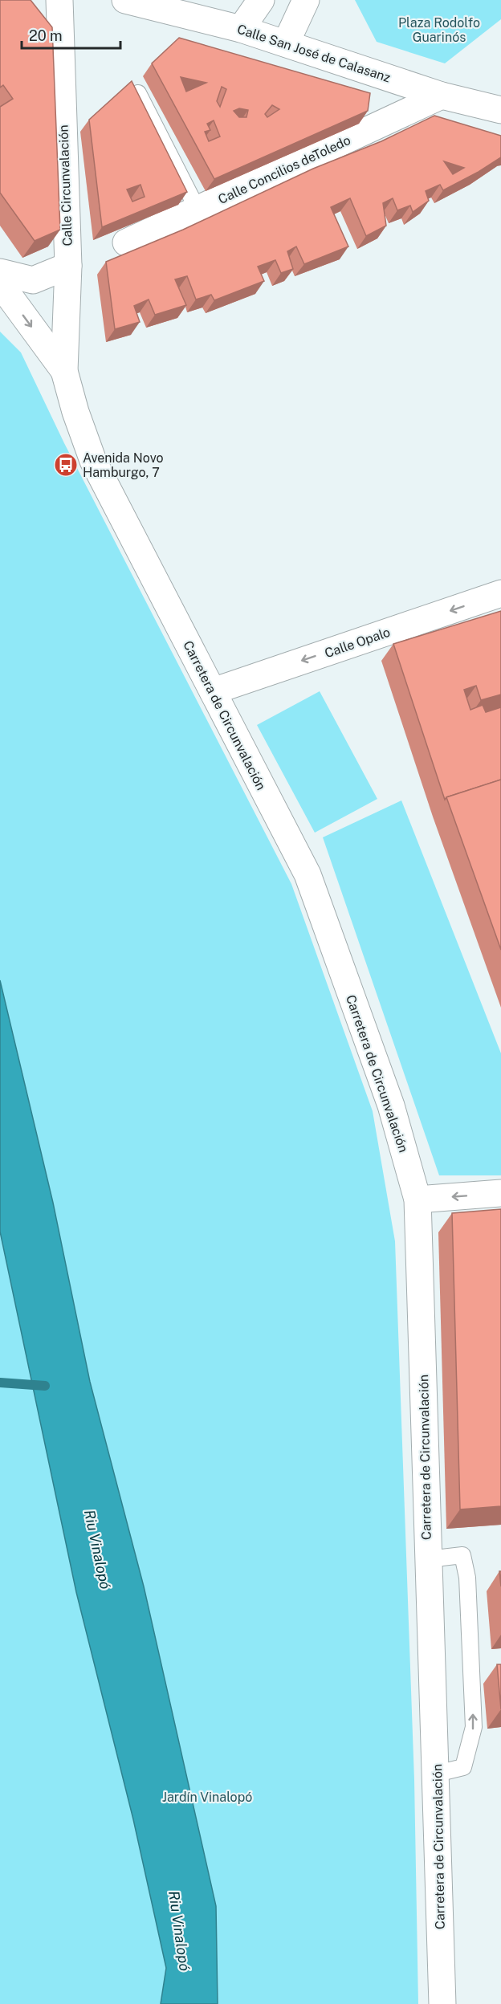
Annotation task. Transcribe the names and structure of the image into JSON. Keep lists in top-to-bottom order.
{
  "streets": {
    "street": [
      "Calle San José de Calasanz",
      "Calle Concilios deToledo",
      "Calle Circunvalación",
      "Calle Opalo",
      "Carretera de Circunvalación"
    ]
  },
  "crossings": [
    ["Calle San José de Calasanz", "Calle Concilios deToledo"],
    ["Calle Circunvalación", "Carretera de Circunvalación"],
    ["Calle Opalo", "Carretera de Circunvalación"]
  ],
  "one_way": ["Calle Opalo"],
  "water": ["Riu Vinalopó"],
  "parks": ["Plaza Rodolfo Guarinós", "Jardín Vinalopó"],
  "places": {
    "bus stop": ["Avenida Novo Hamburgo, 7"]
  },
  "scale_bar": "20 m"
}
